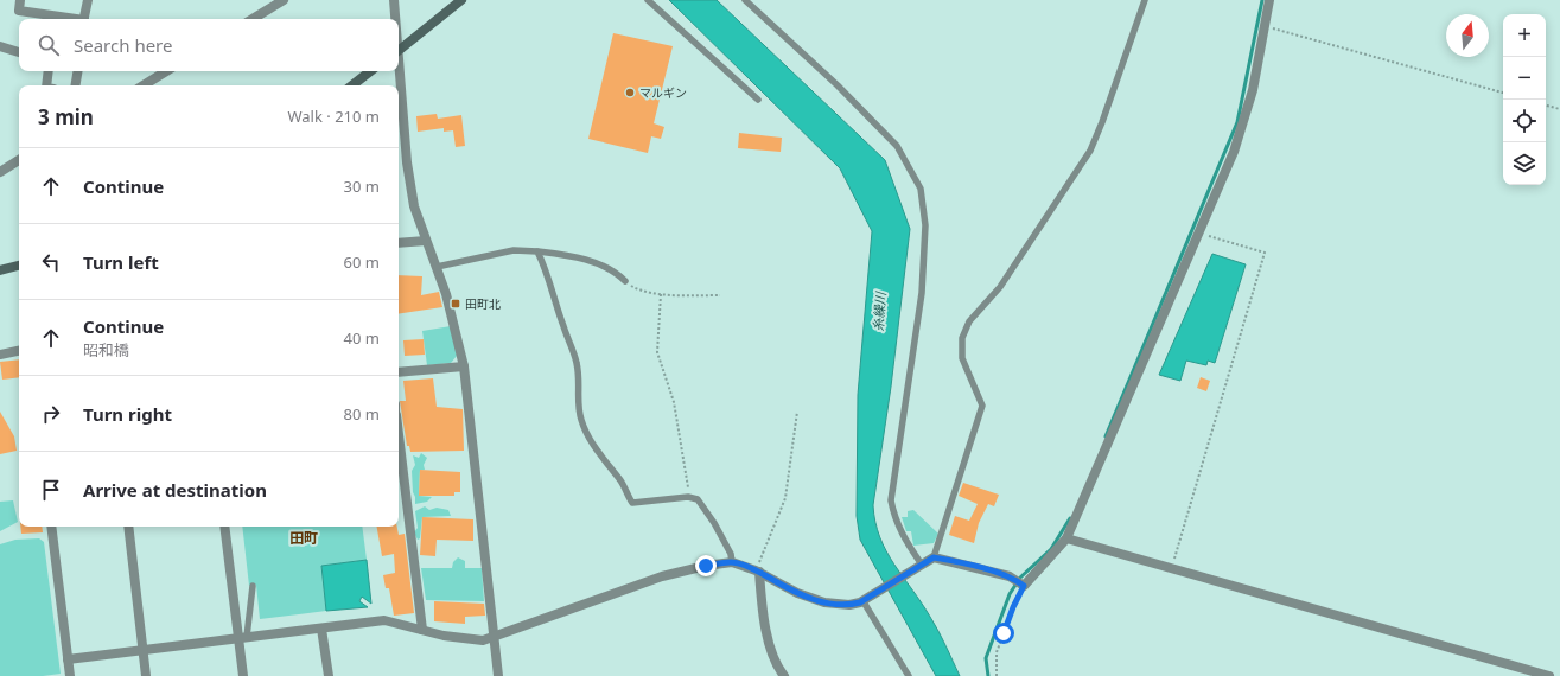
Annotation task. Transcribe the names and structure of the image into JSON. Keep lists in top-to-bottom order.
{
  "districts": ["田町"],
  "water": ["糸繰川"],
  "places": {
    "other": ["マルギン"],
    "transit": ["田町北"]
  },
  "north": "top",
  "page": {
    "map_buttons": ["+", "−"],
    "search": "Search here",
    "heading": ["3 min", "Walk · 210 m"],
    "list": [
      ["Continue", "30 m"],
      ["Turn left", "60 m"],
      ["Continue", "昭和橋", "40 m"],
      ["Turn right", "80 m"],
      "Arrive at destination"
    ]
  }
}
